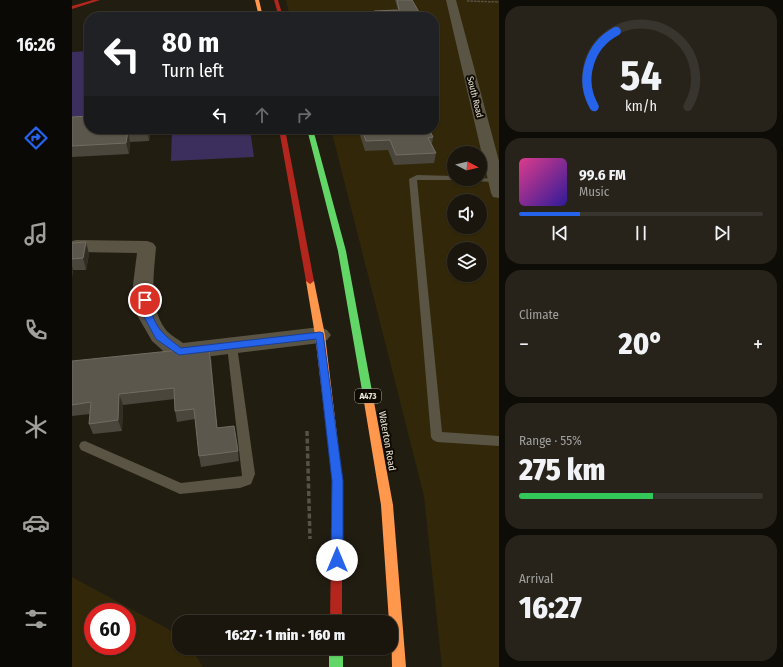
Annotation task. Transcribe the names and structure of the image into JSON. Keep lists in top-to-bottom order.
{
  "streets": {
    "main road": ["A473", "Waterton Road"],
    "street": ["South Road"]
  },
  "north": "right",
  "page": {
    "tabs": "16:26",
    "turn": ["80 m", "Turn left"],
    "song": ["99.6 FM", "Music"],
    "tile": [
      "Climate",
      ["Range · 55%", "275 km"],
      ["Arrival", "16:27"]
    ],
    "heat": ["−", "20°", "+"],
    "limit": "60",
    "trip": "16:27 · 1 min · 160 m",
    "gauge": ["54", "km/h"]
  }
}
